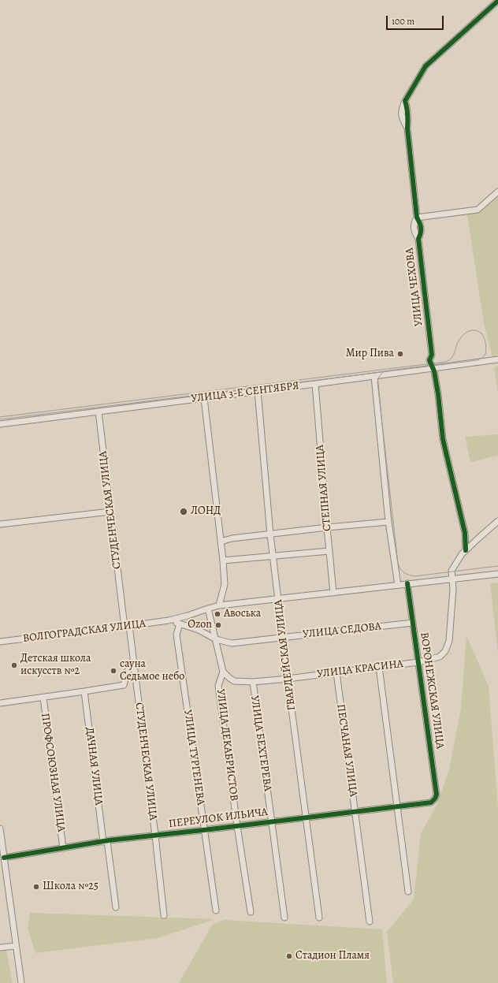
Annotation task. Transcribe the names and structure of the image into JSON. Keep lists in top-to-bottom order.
{
  "streets": {
    "street": [
      "УЛИЦА ЧЕХОВА",
      "УЛИЦА 3-Е СЕНТЯБРЯ",
      "СТЕПНАЯ УЛИЦА",
      "СТУДЕНЧЕСКАЯ УЛИЦА",
      "УЛИЦА СЕДОВА",
      "ВОЛГОГРАДСКАЯ УЛИЦА",
      "ГВАРДЕЙСКАЯ УЛИЦА",
      "УЛИЦА КРАСИНА",
      "ВОРОНЕЖСКАЯ УЛИЦА",
      "УЛИЦА БЕХТЕРЕВА",
      "УЛИЦА ДЕКАБРИСТОВ",
      "ПЕСЧАНАЯ УЛИЦА",
      "УЛИЦА ТУРГЕНЕВА",
      "ДАЧНАЯ УЛИЦА",
      "ПРОФСОЮЗНАЯ УЛИЦА",
      "ПЕРЕУЛОК ИЛЬИЧА"
    ]
  },
  "crossings": [
    ["УЛИЦА ЧЕХОВА", "УЛИЦА 3-Е СЕНТЯБРЯ"],
    ["УЛИЦА ЧЕХОВА", "УЛИЦА КРАСИНА"],
    ["УЛИЦА 3-Е СЕНТЯБРЯ", "СТЕПНАЯ УЛИЦА"],
    ["УЛИЦА 3-Е СЕНТЯБРЯ", "СТУДЕНЧЕСКАЯ УЛИЦА"],
    ["УЛИЦА 3-Е СЕНТЯБРЯ", "ГВАРДЕЙСКАЯ УЛИЦА"],
    ["СТЕПНАЯ УЛИЦА", "ВОЛГОГРАДСКАЯ УЛИЦА"],
    ["СТУДЕНЧЕСКАЯ УЛИЦА", "ВОЛГОГРАДСКАЯ УЛИЦА"],
    ["СТУДЕНЧЕСКАЯ УЛИЦА", "ПЕРЕУЛОК ИЛЬИЧА"],
    ["УЛИЦА СЕДОВА", "ВОЛГОГРАДСКАЯ УЛИЦА"],
    ["УЛИЦА СЕДОВА", "ГВАРДЕЙСКАЯ УЛИЦА"],
    ["УЛИЦА СЕДОВА", "ВОРОНЕЖСКАЯ УЛИЦА"],
    ["ВОЛГОГРАДСКАЯ УЛИЦА", "ГВАРДЕЙСКАЯ УЛИЦА"],
    ["ВОЛГОГРАДСКАЯ УЛИЦА", "УЛИЦА КРАСИНА"],
    ["ВОЛГОГРАДСКАЯ УЛИЦА", "ВОРОНЕЖСКАЯ УЛИЦА"],
    ["ВОЛГОГРАДСКАЯ УЛИЦА", "УЛИЦА ТУРГЕНЕВА"],
    ["ГВАРДЕЙСКАЯ УЛИЦА", "УЛИЦА КРАСИНА"],
    ["ГВАРДЕЙСКАЯ УЛИЦА", "ПЕРЕУЛОК ИЛЬИЧА"],
    ["УЛИЦА КРАСИНА", "ВОРОНЕЖСКАЯ УЛИЦА"],
    ["УЛИЦА КРАСИНА", "УЛИЦА БЕХТЕРЕВА"],
    ["УЛИЦА КРАСИНА", "УЛИЦА ДЕКАБРИСТОВ"],
    ["УЛИЦА КРАСИНА", "ПЕСЧАНАЯ УЛИЦА"],
    ["ВОРОНЕЖСКАЯ УЛИЦА", "ПЕРЕУЛОК ИЛЬИЧА"],
    ["УЛИЦА БЕХТЕРЕВА", "ПЕРЕУЛОК ИЛЬИЧА"],
    ["УЛИЦА ДЕКАБРИСТОВ", "ПЕРЕУЛОК ИЛЬИЧА"],
    ["ПЕСЧАНАЯ УЛИЦА", "ПЕРЕУЛОК ИЛЬИЧА"],
    ["УЛИЦА ТУРГЕНЕВА", "ПЕРЕУЛОК ИЛЬИЧА"],
    ["ДАЧНАЯ УЛИЦА", "ПЕРЕУЛОК ИЛЬИЧА"],
    ["ПРОФСОЮЗНАЯ УЛИЦА", "ПЕРЕУЛОК ИЛЬИЧА"]
  ],
  "places": [
    "Мир Пива",
    "ЛОНД",
    "Авоська",
    "Ozon",
    "Детская школа искусств №2",
    "сауна Седьмое небо",
    "Школа №25",
    "Стадион Пламя"
  ],
  "scale_bar": "100 m"
}
